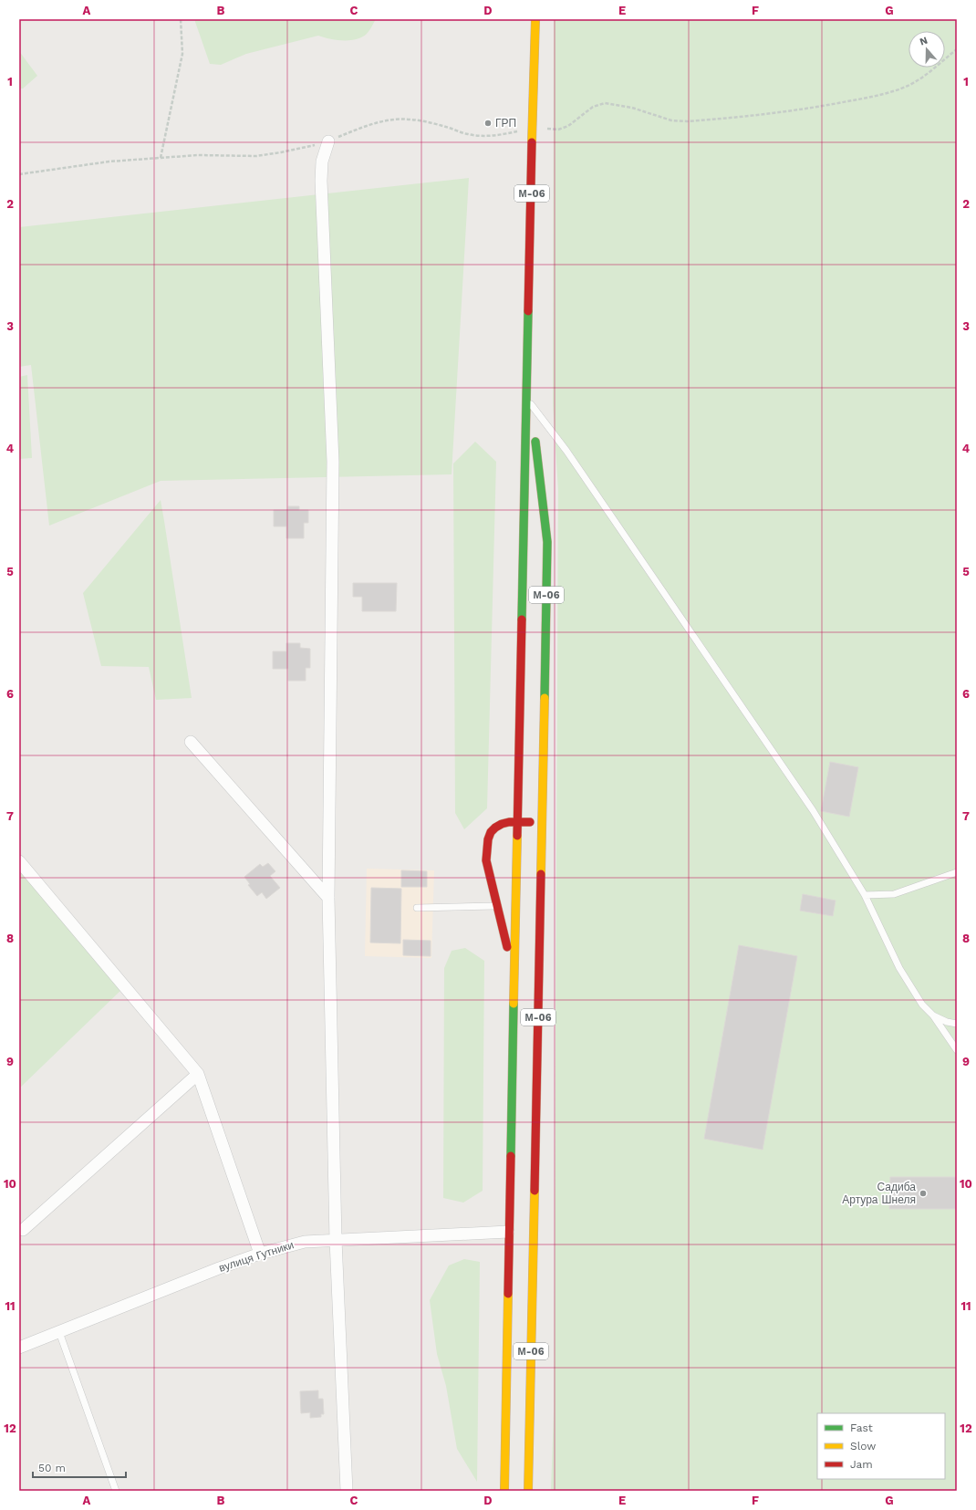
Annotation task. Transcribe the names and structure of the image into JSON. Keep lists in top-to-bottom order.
{
  "streets": {
    "highway": ["М-06"],
    "street": ["вулиця Гутники"]
  },
  "crossings": [
    ["М-06", "вулиця Гутники"]
  ],
  "places": ["ГРП", "Садиба Артура Шнеля"],
  "legend": ["Fast", "Slow", "Jam"],
  "scale_bar": "50 m",
  "north": "top",
  "grid": {
    "columns": [
      "A",
      "B",
      "C",
      "D",
      "E",
      "F",
      "G"
    ],
    "rows": [
      "1",
      "2",
      "3",
      "4",
      "5",
      "6",
      "7",
      "8",
      "9",
      "10",
      "11",
      "12"
    ]
  }
}
